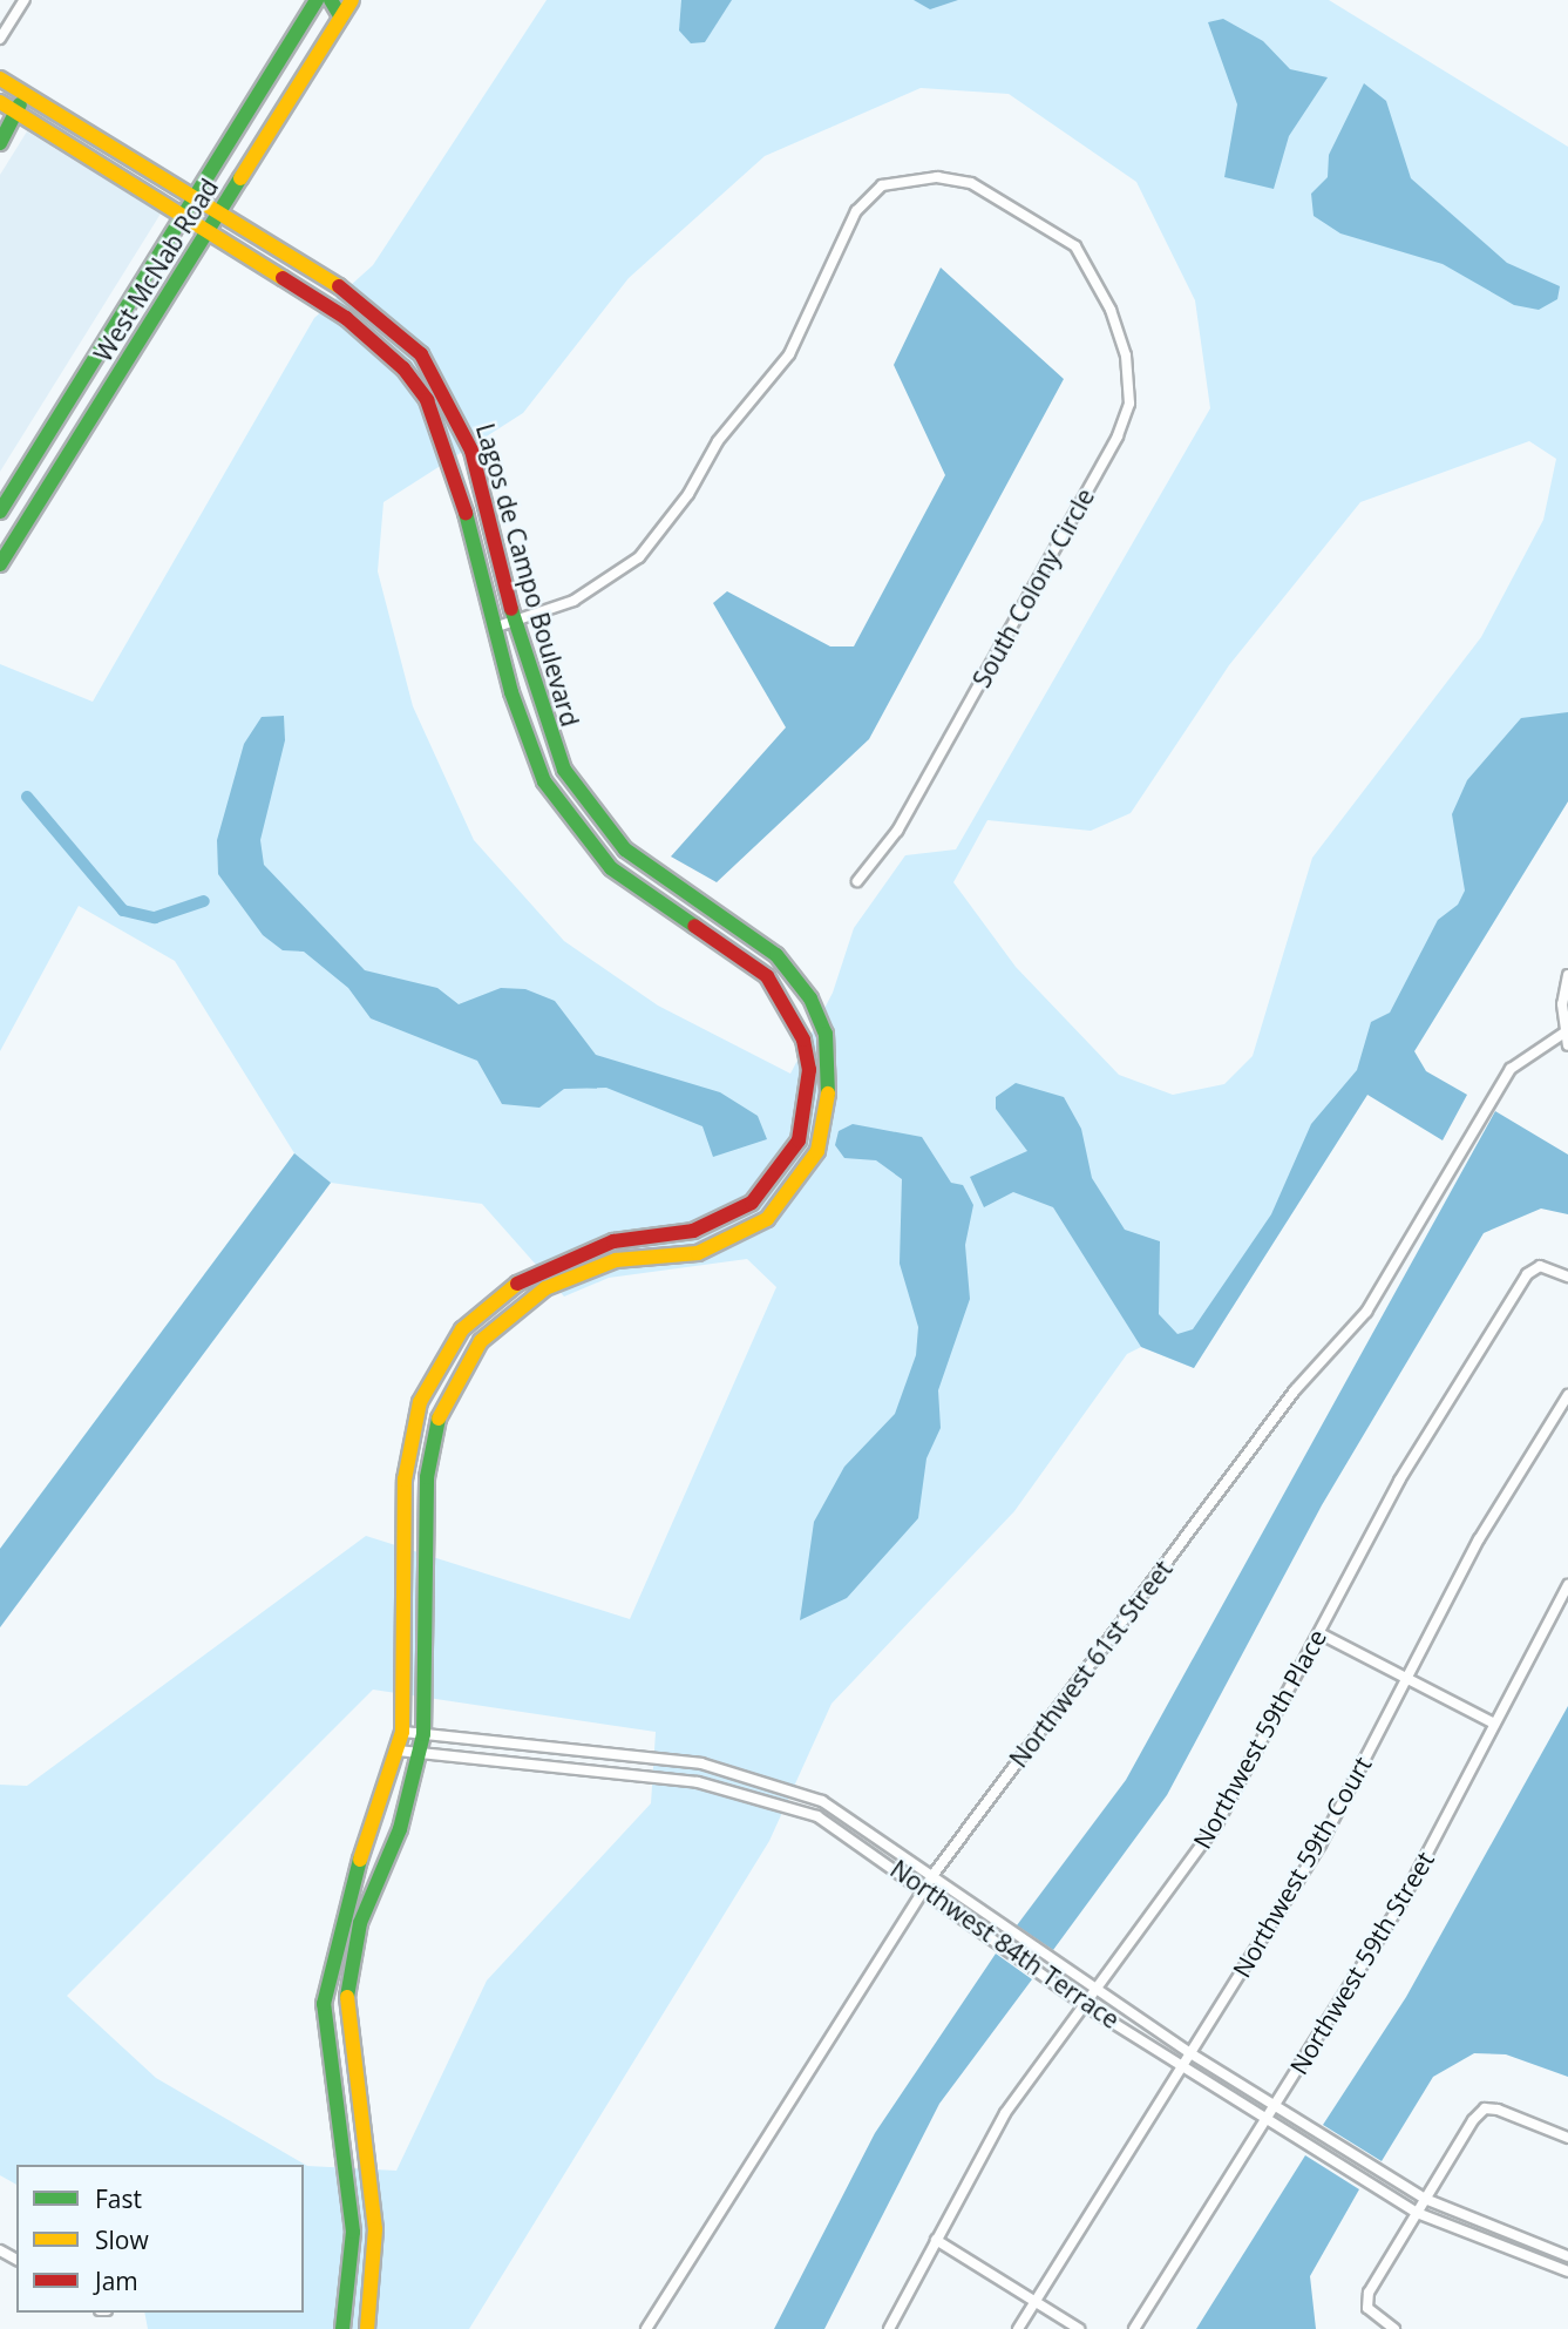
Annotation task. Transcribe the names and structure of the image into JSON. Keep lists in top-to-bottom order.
{
  "streets": {
    "street": [
      "West McNab Road",
      "Lagos de Campo Boulevard",
      "South Colony Circle",
      "Northwest 61st Street",
      "Northwest 59th Place",
      "Northwest 59th Court",
      "Northwest 84th Terrace",
      "Northwest 59th Street"
    ]
  },
  "crossings": [
    ["West McNab Road", "Lagos de Campo Boulevard"],
    ["Lagos de Campo Boulevard", "South Colony Circle"],
    ["Lagos de Campo Boulevard", "Northwest 84th Terrace"],
    ["Northwest 61st Street", "Northwest 84th Terrace"],
    ["Northwest 59th Place", "Northwest 84th Terrace"],
    ["Northwest 59th Court", "Northwest 84th Terrace"],
    ["Northwest 84th Terrace", "Northwest 59th Street"]
  ],
  "legend": ["Fast", "Slow", "Jam"]
}
